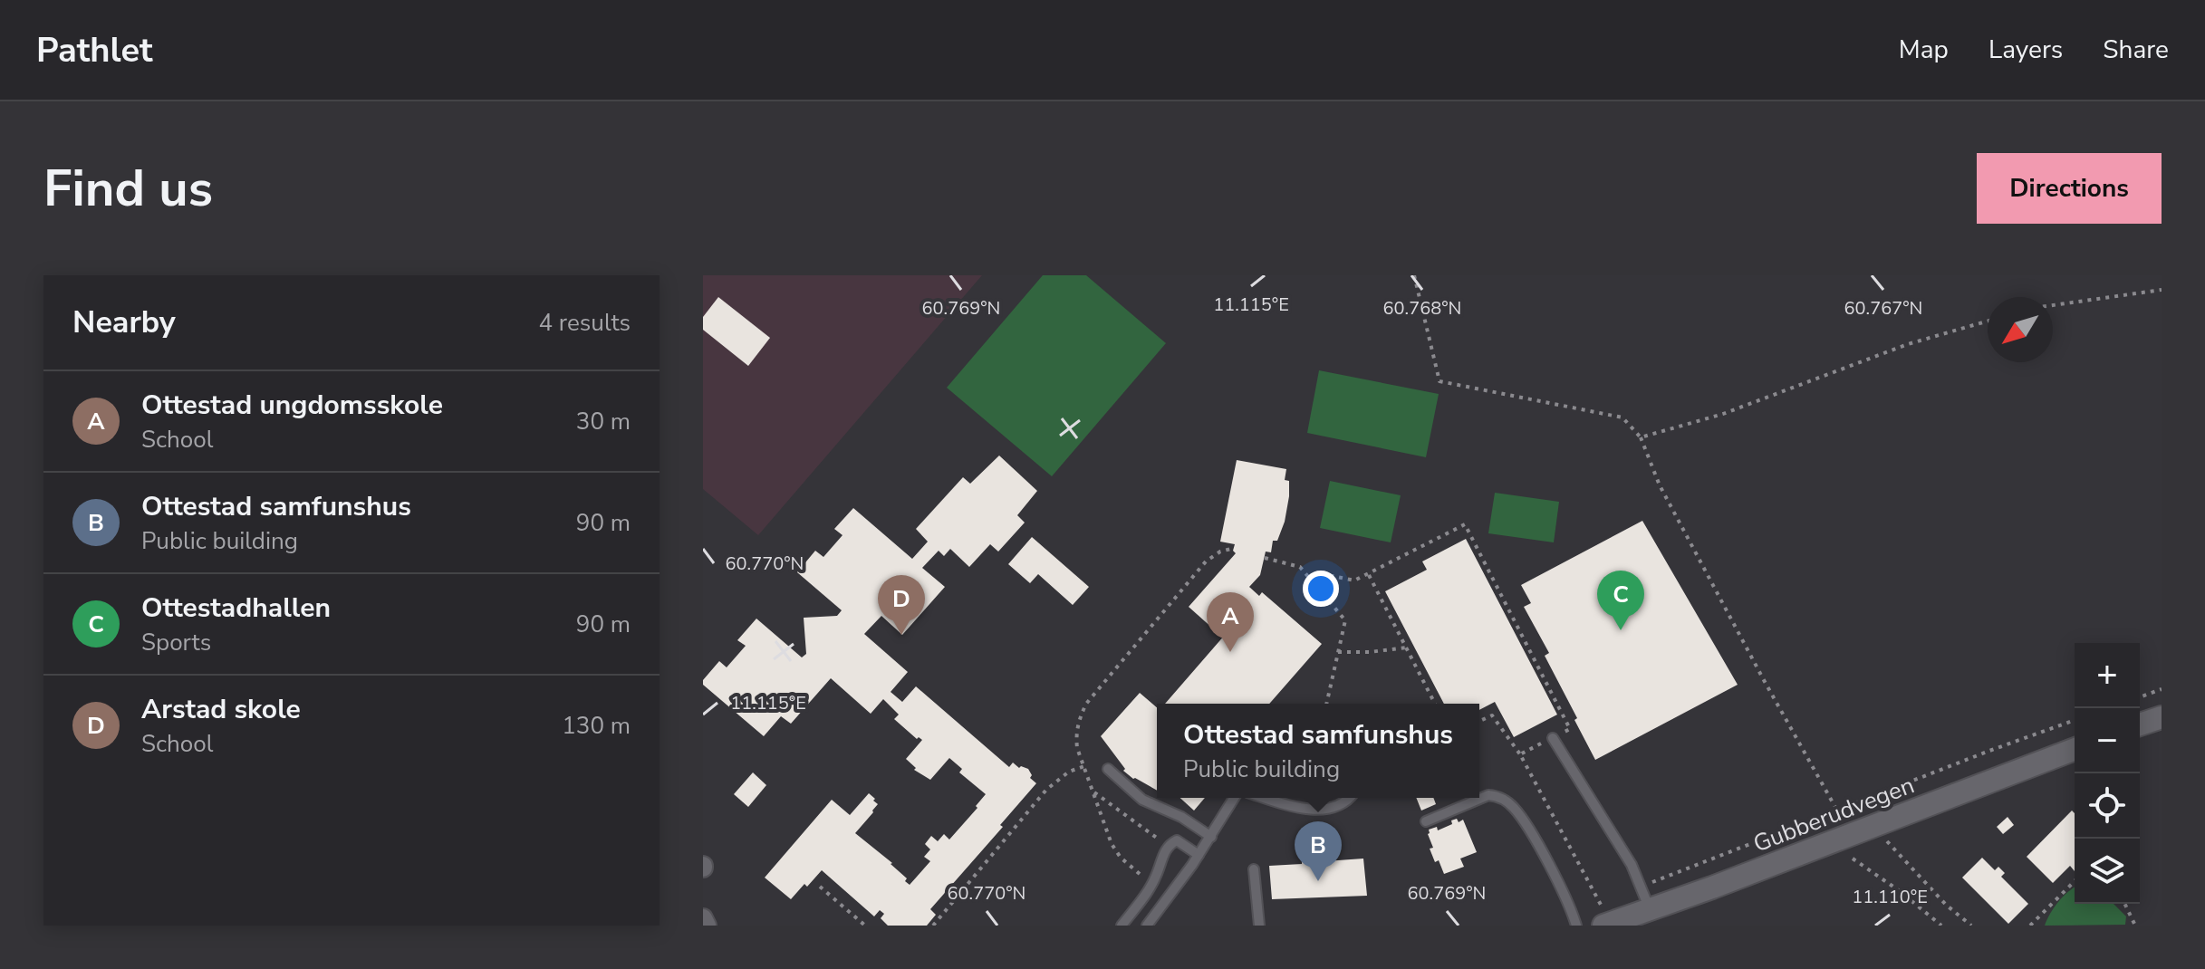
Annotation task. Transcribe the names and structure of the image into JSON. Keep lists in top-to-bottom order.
{
  "streets": {
    "main road": ["Gubberudvegen"]
  },
  "north": "bottom left",
  "page": {
    "header": "Pathlet",
    "nav": ["Map", "Layers", "Share"],
    "buttons": "Directions",
    "title": "Find us",
    "heading": ["Nearby", "4 results"],
    "list": [
      {
        "mark": "A",
        "name": "Ottestad ungdomsskole",
        "note": "School",
        "value": "30 m"
      },
      {
        "mark": "B",
        "name": "Ottestad samfunshus",
        "note": "Public building",
        "value": "90 m"
      },
      {
        "mark": "C",
        "name": "Ottestadhallen",
        "note": "Sports",
        "value": "90 m"
      },
      {
        "mark": "D",
        "name": "Arstad skole",
        "note": "School",
        "value": "130 m"
      }
    ],
    "pins": [
      "C",
      "D",
      "A",
      "B"
    ],
    "map_buttons": ["+", "−"],
    "popup": ["Ottestad samfunshus", "Public building"]
  },
  "coordinates": [
    "11.115°E",
    "60.769°N",
    "60.768°N",
    "60.767°N",
    "60.770°N",
    "11.110°E"
  ]
}
